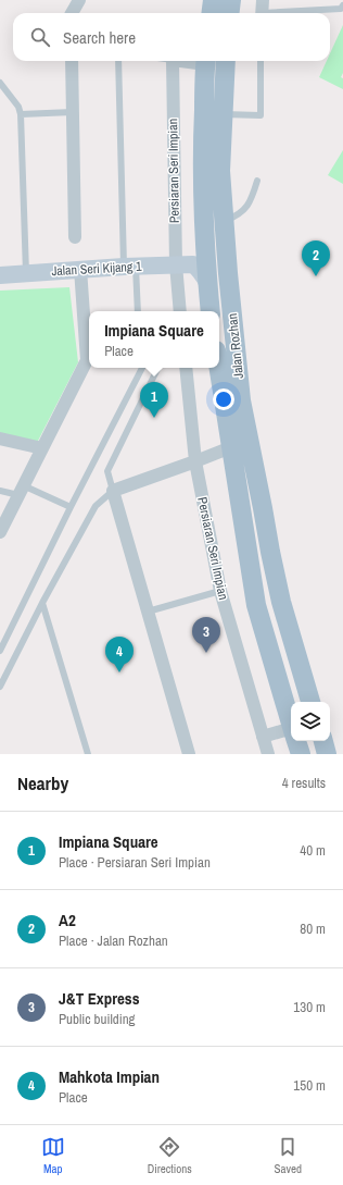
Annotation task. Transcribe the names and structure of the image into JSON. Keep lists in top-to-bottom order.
{
  "streets": {
    "main road": ["Jalan Rozhan"],
    "street": ["Persiaran Seri Impian", "Jalan Seri Kijang 1"]
  },
  "crossings": [
    ["Persiaran Seri Impian", "Jalan Seri Kijang 1"]
  ],
  "page": {
    "search": "Search here",
    "pins": [
      "2",
      "1",
      "3",
      "4"
    ],
    "popup": ["Impiana Square", "Place"],
    "heading": ["Nearby", "4 results"],
    "list": [
      {
        "mark": "1",
        "name": "Impiana Square",
        "note": "Place · Persiaran Seri Impian",
        "value": "40 m"
      },
      {
        "mark": "2",
        "name": "A2",
        "note": "Place · Jalan Rozhan",
        "value": "80 m"
      },
      {
        "mark": "3",
        "name": "J&T Express",
        "note": "Public building",
        "value": "130 m"
      },
      {
        "mark": "4",
        "name": "Mahkota Impian",
        "note": "Place",
        "value": "150 m"
      }
    ],
    "nav": ["Map", "Directions", "Saved"]
  }
}
